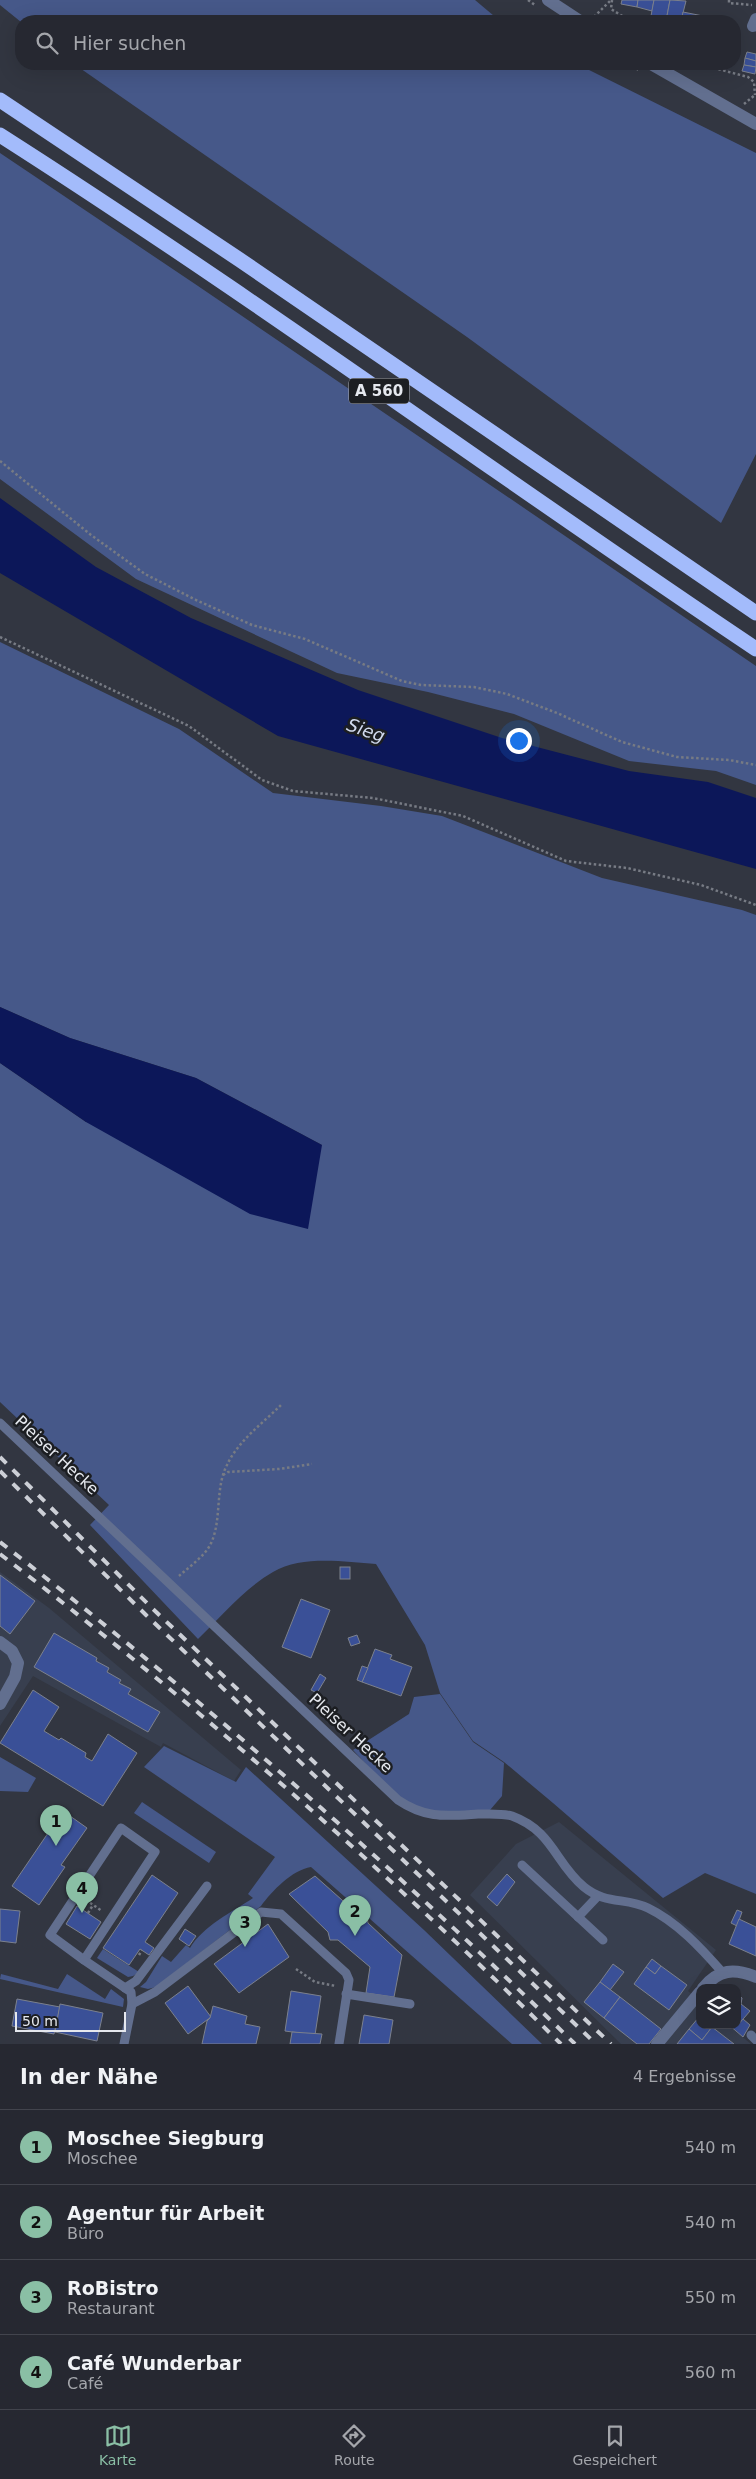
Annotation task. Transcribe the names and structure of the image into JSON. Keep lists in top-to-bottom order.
{
  "streets": {
    "highway": ["A 560"],
    "lane": ["Pleiser Hecke"]
  },
  "water": ["Sieg"],
  "scale_bar": "50 m",
  "page": {
    "search": "Hier suchen",
    "pins": [
      "1",
      "4",
      "2",
      "3"
    ],
    "scale": "50 m",
    "heading": ["In der Nähe", "4 Ergebnisse"],
    "list": [
      {
        "mark": "1",
        "name": "Moschee Siegburg",
        "note": "Moschee",
        "value": "540 m"
      },
      {
        "mark": "2",
        "name": "Agentur für Arbeit",
        "note": "Büro",
        "value": "540 m"
      },
      {
        "mark": "3",
        "name": "RoBistro",
        "note": "Restaurant",
        "value": "550 m"
      },
      {
        "mark": "4",
        "name": "Café Wunderbar",
        "note": "Café",
        "value": "560 m"
      }
    ],
    "nav": ["Karte", "Route", "Gespeichert"]
  }
}
